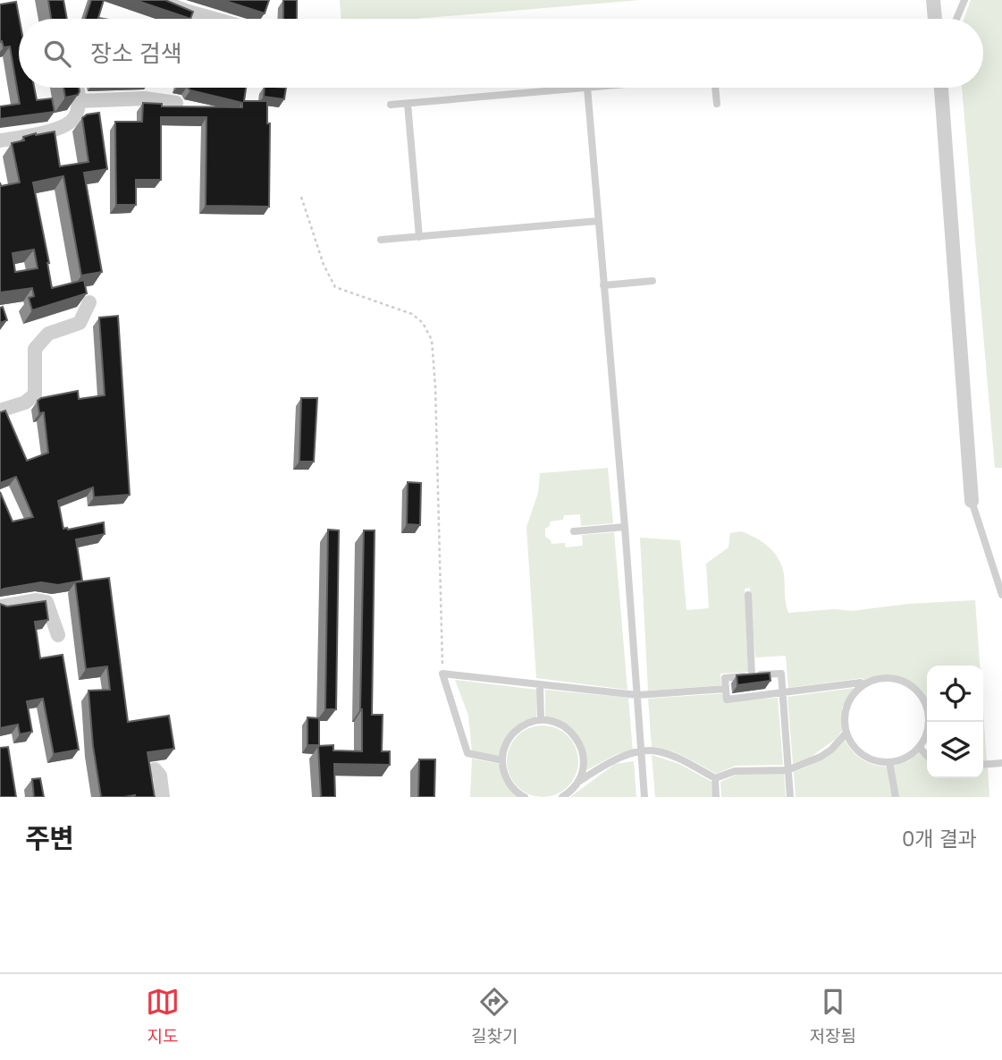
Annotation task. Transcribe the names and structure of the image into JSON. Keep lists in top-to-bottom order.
{
  "page": {
    "search": "장소 검색",
    "heading": ["주변", "0개 결과"],
    "nav": ["지도", "길찾기", "저장됨"]
  }
}
